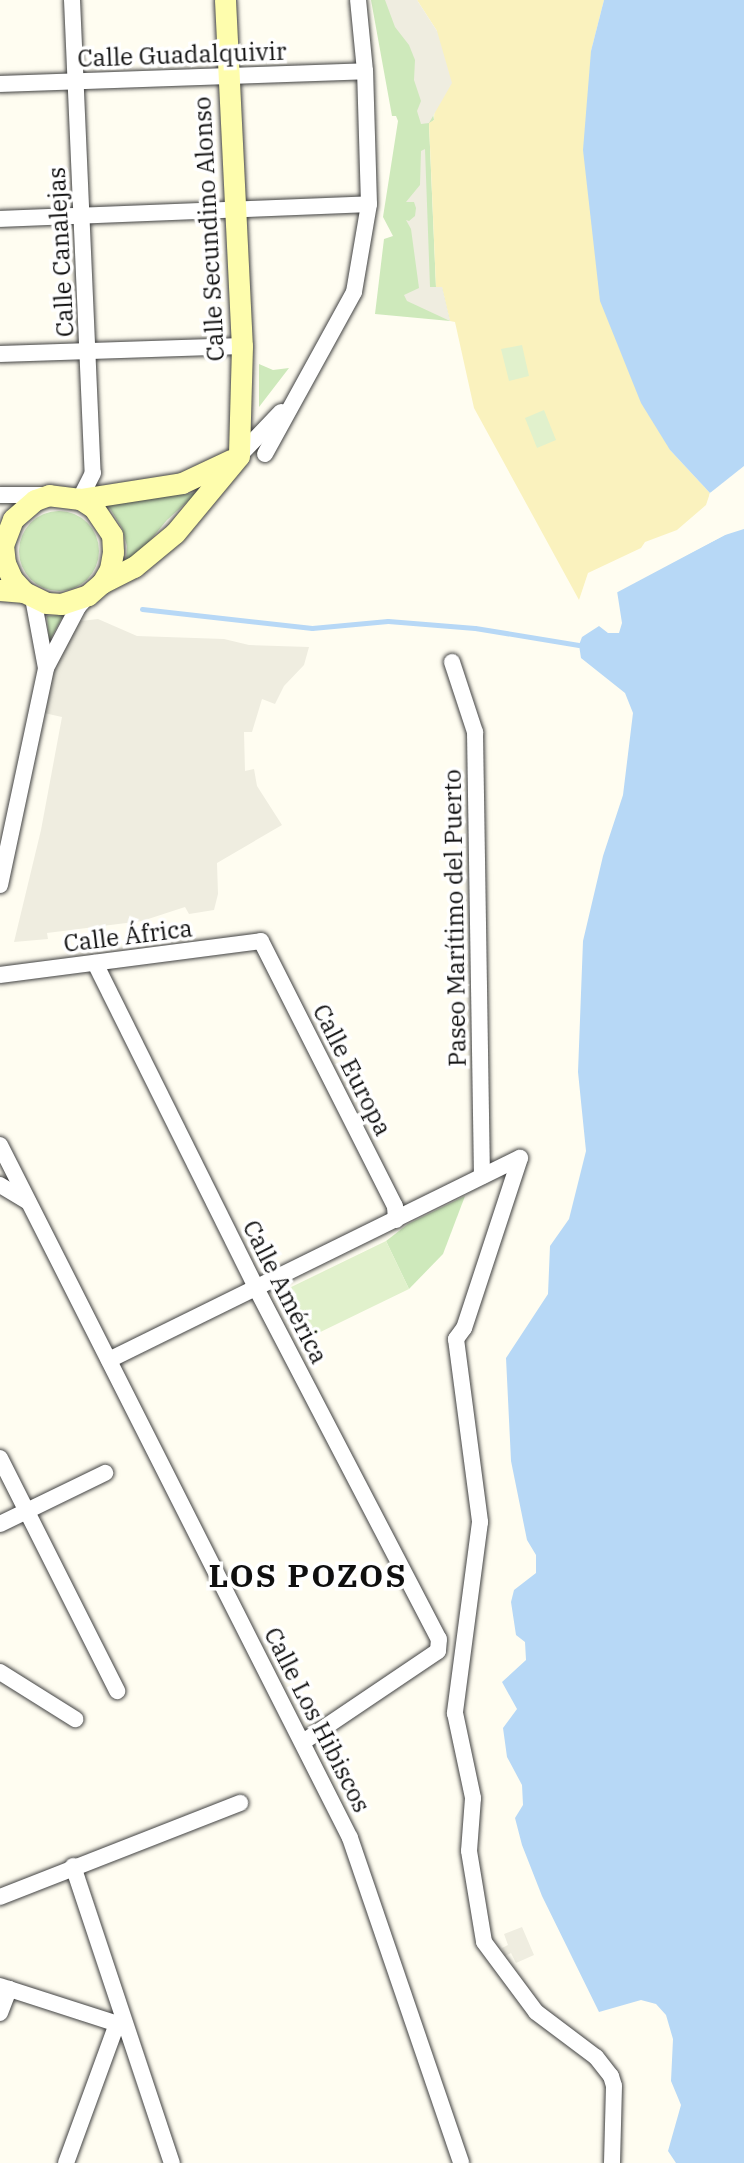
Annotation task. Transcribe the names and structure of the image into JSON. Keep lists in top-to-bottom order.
{
  "streets": {
    "main road": ["Calle Secundino Alonso"],
    "street": [
      "Calle Guadalquivir",
      "Calle Canalejas",
      "Paseo Marítimo del Puerto",
      "Calle África",
      "Calle Europa",
      "Calle América",
      "Calle Los Hibiscos"
    ]
  },
  "crossings": [
    ["Calle Guadalquivir", "Calle Secundino Alonso"],
    ["Calle Guadalquivir", "Calle Canalejas"],
    ["Calle África", "Calle Europa"],
    ["Calle África", "Calle América"],
    ["Calle América", "Calle Los Hibiscos"]
  ],
  "districts": ["LOS POZOS"]
}
